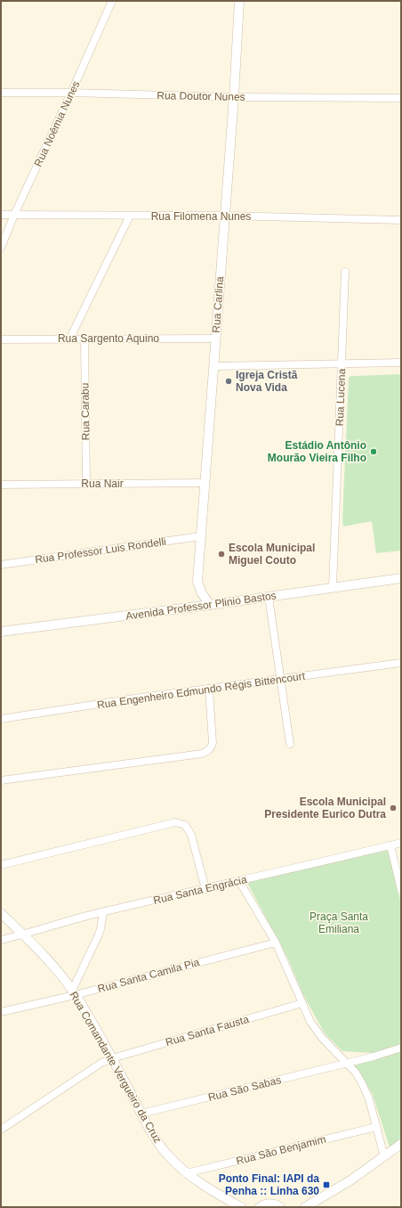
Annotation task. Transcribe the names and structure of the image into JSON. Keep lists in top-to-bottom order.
{
  "streets": {
    "street": [
      "Rua Doutor Nunes",
      "Rua Noêmia Nunes",
      "Rua Filomena Nunes",
      "Rua Carlina",
      "Rua Sargento Aquino",
      "Rua Lucena",
      "Rua Carabu",
      "Rua Nair",
      "Rua Professor Luis Rondelli",
      "Avenida Professor Plinio Bastos",
      "Rua Engenheiro Edmundo Régis Bittencourt",
      "Rua Santa Engrácia",
      "Rua Santa Camila Pia",
      "Rua Santa Fausta",
      "Rua Comandante Vergueiro da Cruz",
      "Rua São Sabas",
      "Rua São Benjamim"
    ]
  },
  "crossings": [
    ["Rua Doutor Nunes", "Rua Noêmia Nunes"],
    ["Rua Doutor Nunes", "Rua Carlina"],
    ["Rua Noêmia Nunes", "Rua Filomena Nunes"],
    ["Rua Filomena Nunes", "Rua Carlina"],
    ["Rua Carlina", "Rua Sargento Aquino"],
    ["Rua Carlina", "Rua Nair"],
    ["Rua Carlina", "Rua Professor Luis Rondelli"],
    ["Rua Carlina", "Avenida Professor Plinio Bastos"],
    ["Rua Sargento Aquino", "Rua Carabu"],
    ["Rua Lucena", "Avenida Professor Plinio Bastos"],
    ["Rua Carabu", "Rua Nair"],
    ["Rua Santa Engrácia", "Rua Comandante Vergueiro da Cruz"],
    ["Rua Santa Camila Pia", "Rua Comandante Vergueiro da Cruz"],
    ["Rua Santa Fausta", "Rua Comandante Vergueiro da Cruz"],
    ["Rua Comandante Vergueiro da Cruz", "Rua São Sabas"],
    ["Rua Comandante Vergueiro da Cruz", "Rua São Benjamim"]
  ],
  "parks": ["Praça Santa Emiliana"],
  "places": {
    "other": [
      "Igreja Cristã Nova Vida",
      "Estádio Antônio Mourão Vieira Filho",
      "Escola Municipal Miguel Couto",
      "Escola Municipal Presidente Eurico Dutra"
    ],
    "transit": ["Ponto Final: IAPI da Penha :: Linha 630"]
  }
}
